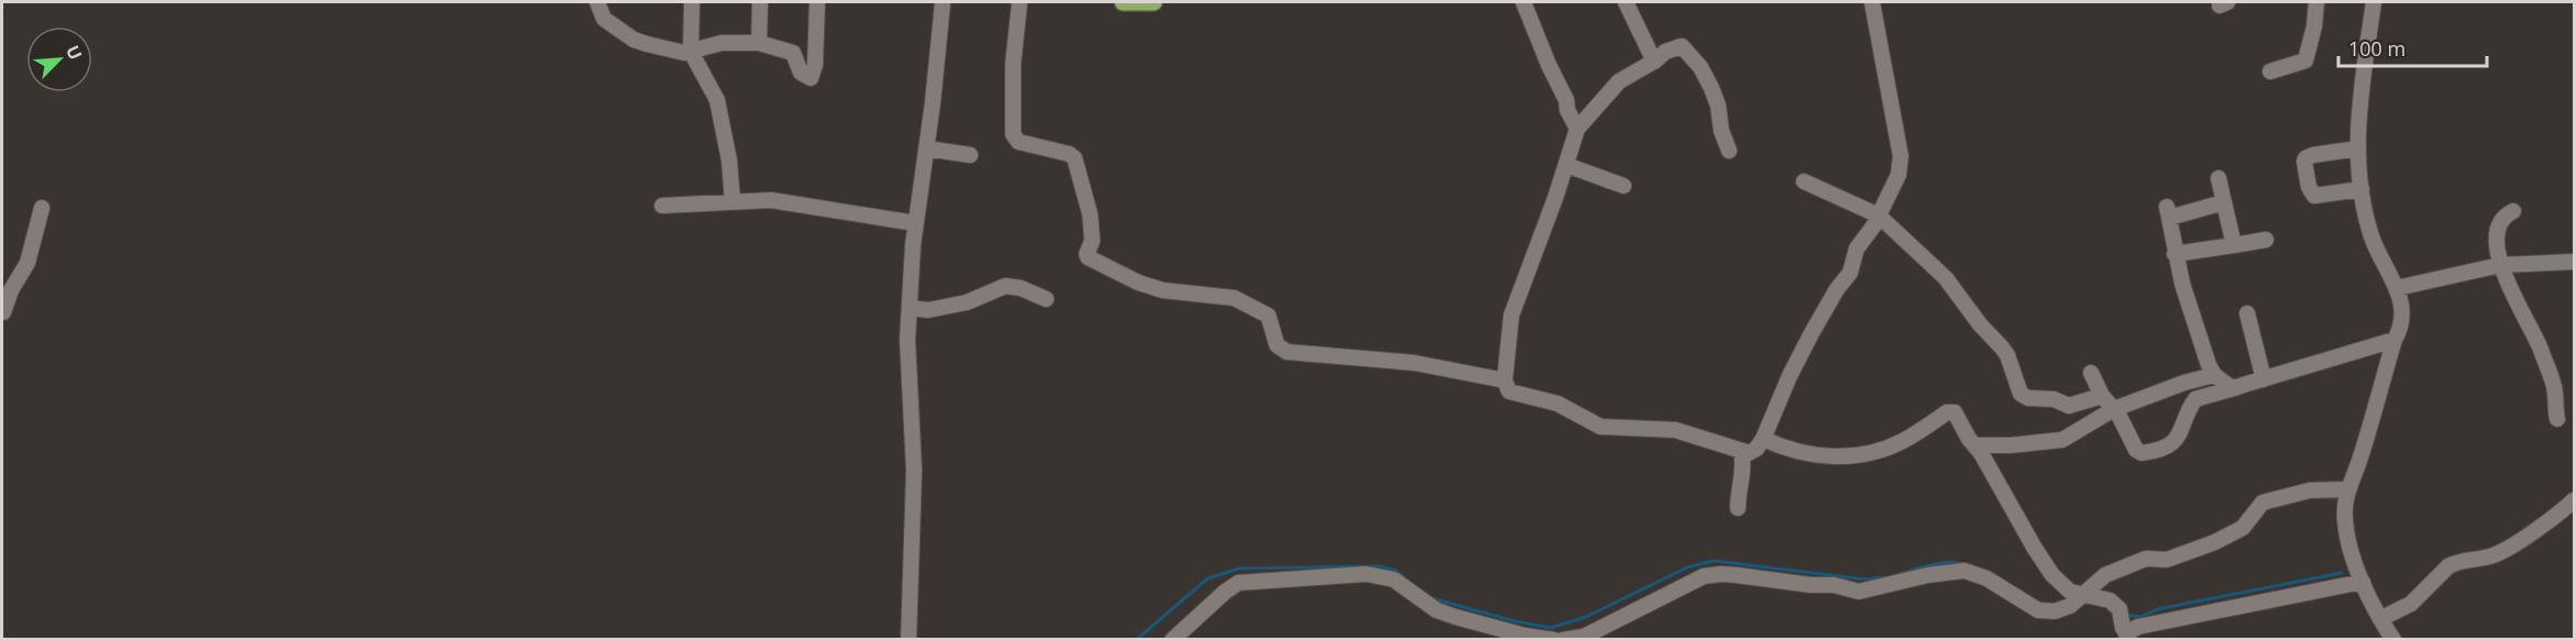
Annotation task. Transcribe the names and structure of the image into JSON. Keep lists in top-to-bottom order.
{
  "scale_bar": "100 m",
  "north": "top right"
}
